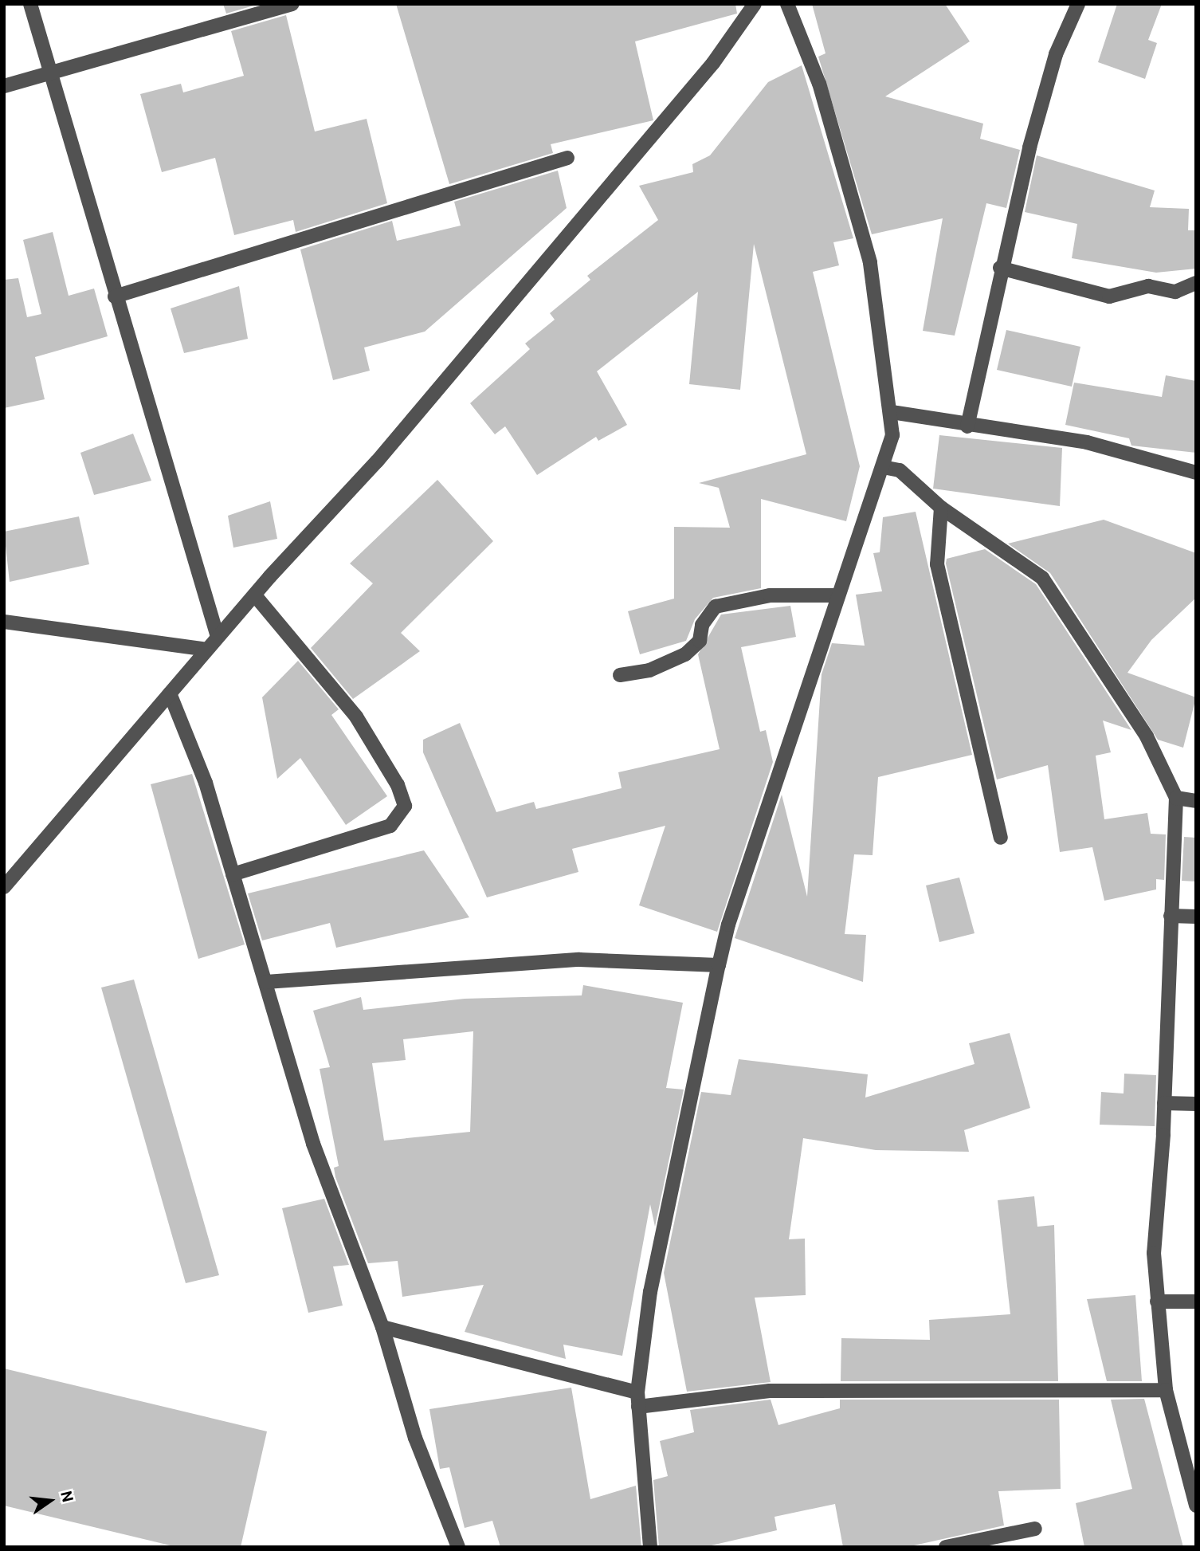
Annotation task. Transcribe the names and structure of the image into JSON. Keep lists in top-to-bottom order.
{
  "north": "right"
}
